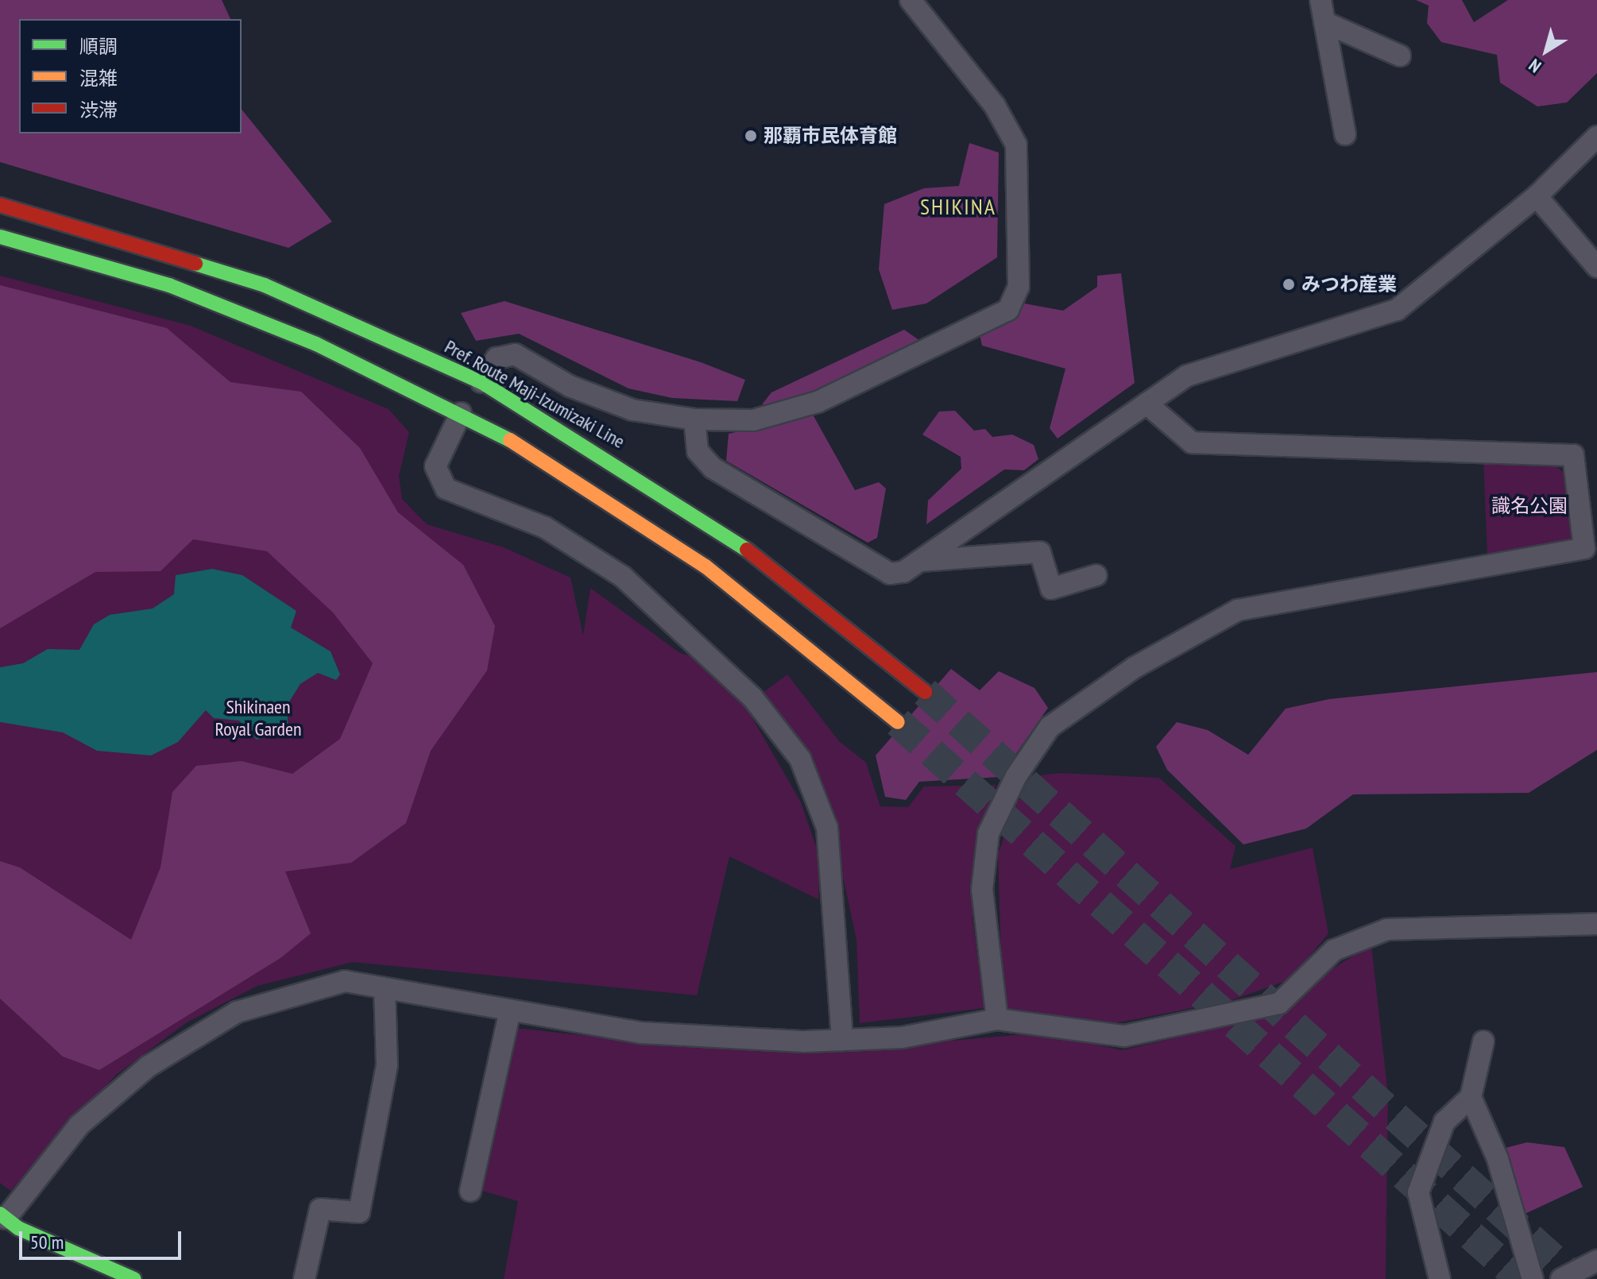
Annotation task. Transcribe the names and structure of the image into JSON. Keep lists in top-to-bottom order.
{
  "streets": {
    "main road": ["Pref. Route Maji-Izumizaki Line"]
  },
  "districts": ["SHIKINA"],
  "parks": ["識名公園", "Shikinaen Royal Garden"],
  "places": ["那覇市民体育館", "みつわ産業"],
  "legend": ["順調", "混雑", "渋滞"],
  "scale_bar": "50 m",
  "north": "bottom left"
}
